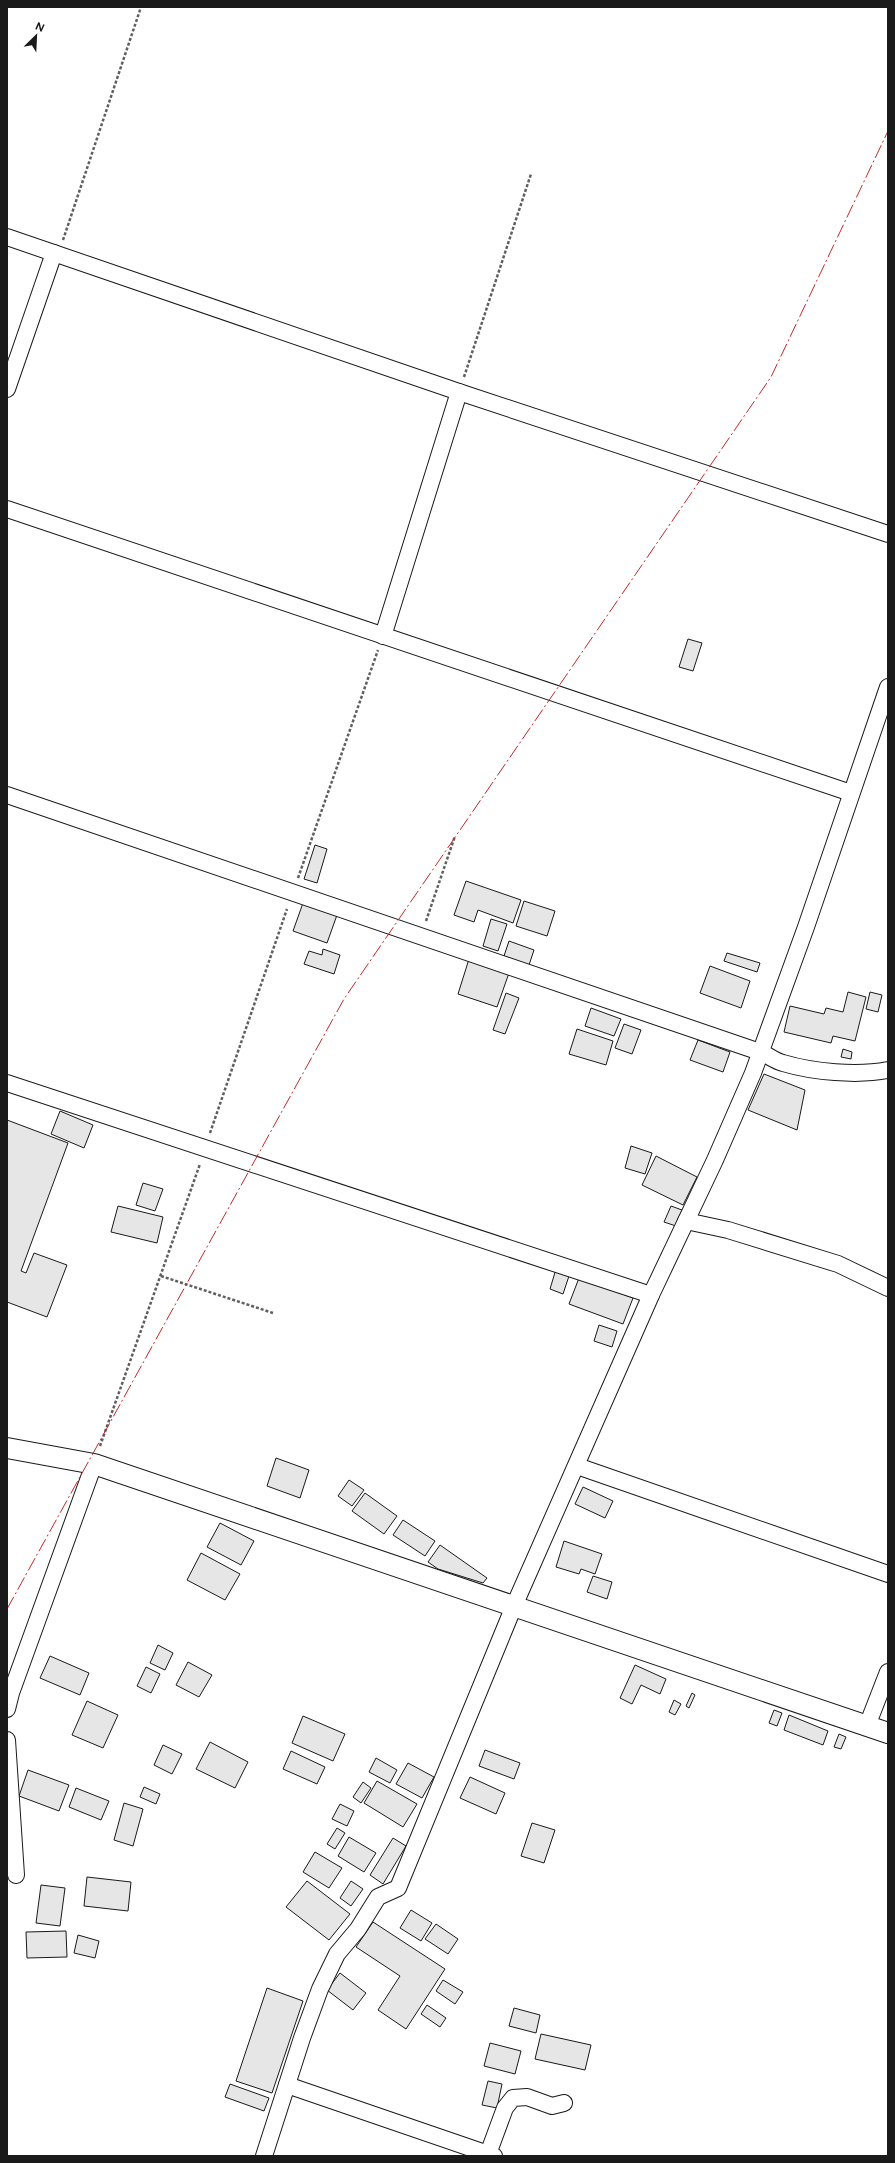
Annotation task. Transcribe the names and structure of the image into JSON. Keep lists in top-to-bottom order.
{
  "north": "top right"
}
